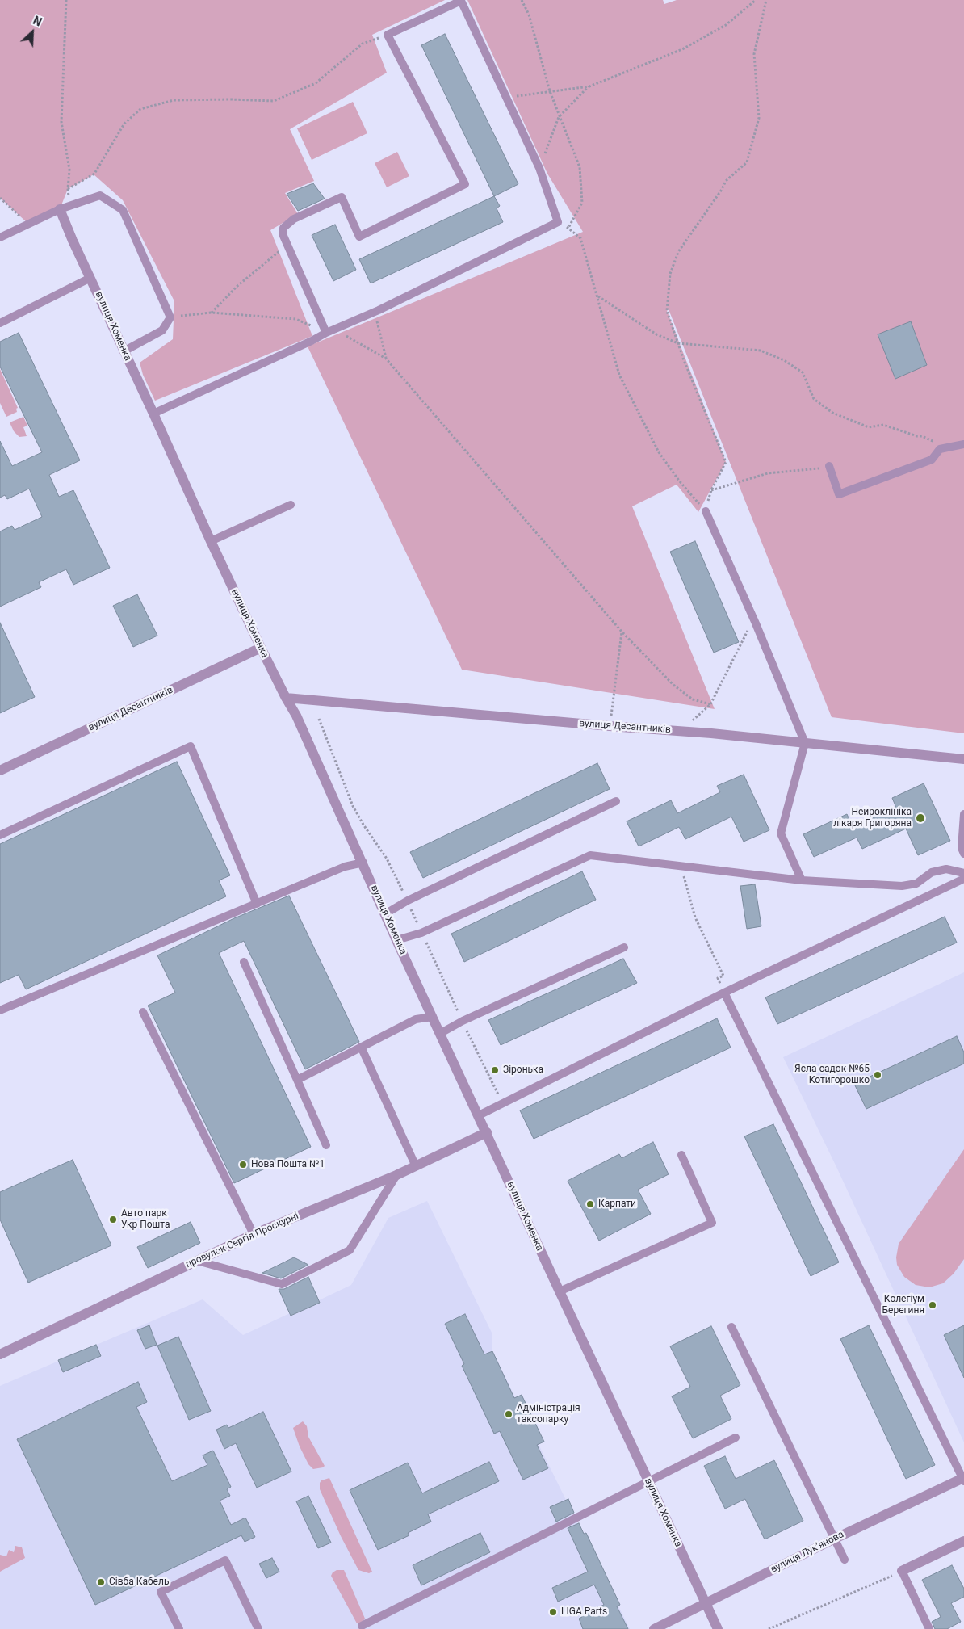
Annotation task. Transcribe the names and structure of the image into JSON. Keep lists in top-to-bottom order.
{
  "streets": {
    "street": [
      "вулиця Хоменка",
      "вулиця Десантників",
      "провулок Сергія Проскурні",
      "вулиця Лукʼянова"
    ]
  },
  "crossings": [
    ["вулиця Хоменка", "вулиця Десантників"],
    ["вулиця Хоменка", "провулок Сергія Проскурні"],
    ["вулиця Хоменка", "вулиця Лукʼянова"]
  ],
  "places": [
    "Нейроклініка лікаря Григоряна",
    "Зіронька",
    "Ясла-садок №65 Котигорошко",
    "Нова Пошта №1",
    "Карпати",
    "Авто парк Укр Пошта",
    "Колегіум Берегиня",
    "Адміністрація таксопарку",
    "Сівба Кабель",
    "LIGA Parts"
  ],
  "north": "top right"
}
